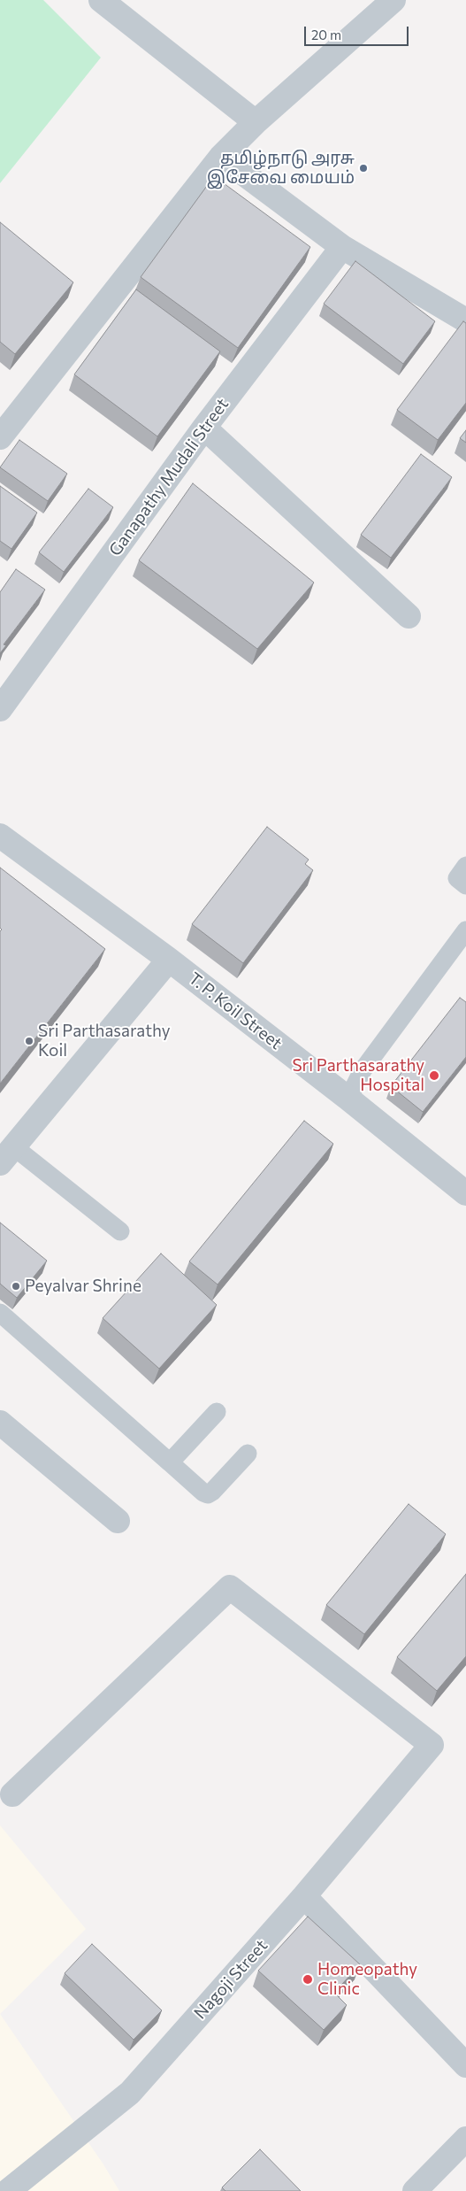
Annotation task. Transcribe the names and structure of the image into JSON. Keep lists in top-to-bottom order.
{
  "streets": {
    "street": ["Ganapathy Mudali Street", "T. P. Koil Street", "Nagoji Street"]
  },
  "places": [
    "தமிழ்நாடு அரசு இசேவை மையம்",
    "Sri Parthasarathy Koil",
    "Sri Parthasarathy Hospital",
    "Peyalvar Shrine",
    "Homeopathy Clinic"
  ],
  "scale_bar": "20 m"
}
